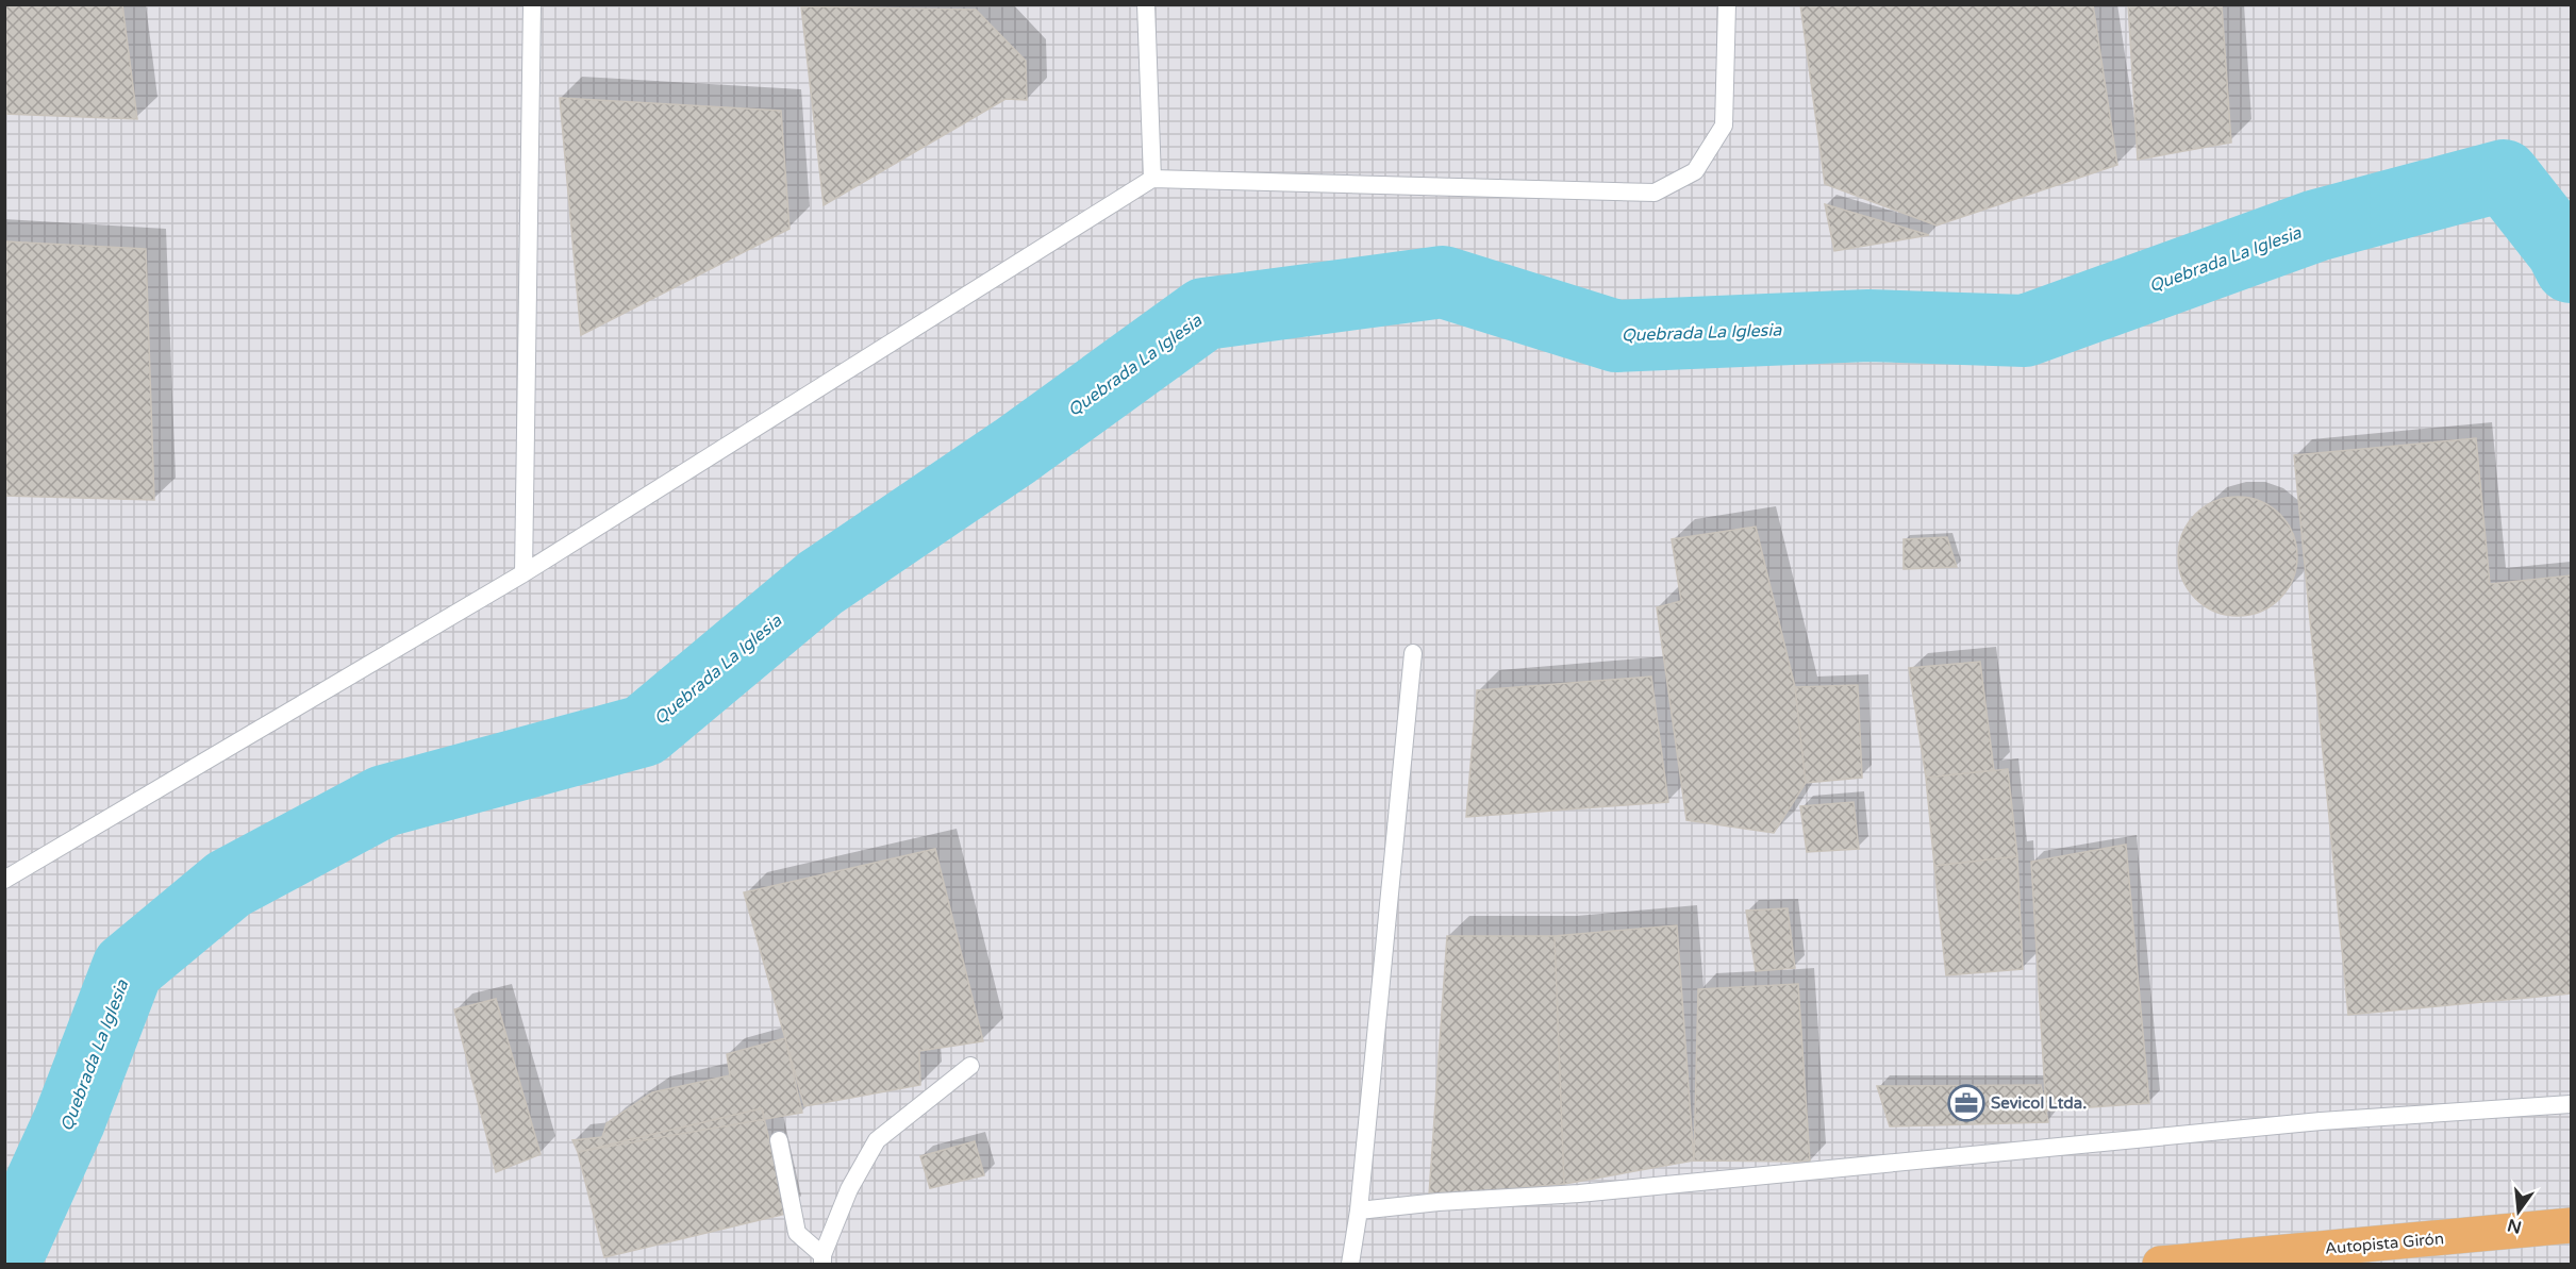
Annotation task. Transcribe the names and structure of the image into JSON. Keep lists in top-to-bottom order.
{
  "streets": {
    "highway": ["Autopista Girón"]
  },
  "water": ["Quebrada La Iglesia"],
  "places": {
    "office": ["Sevicol Ltda."]
  },
  "north": "bottom"
}
